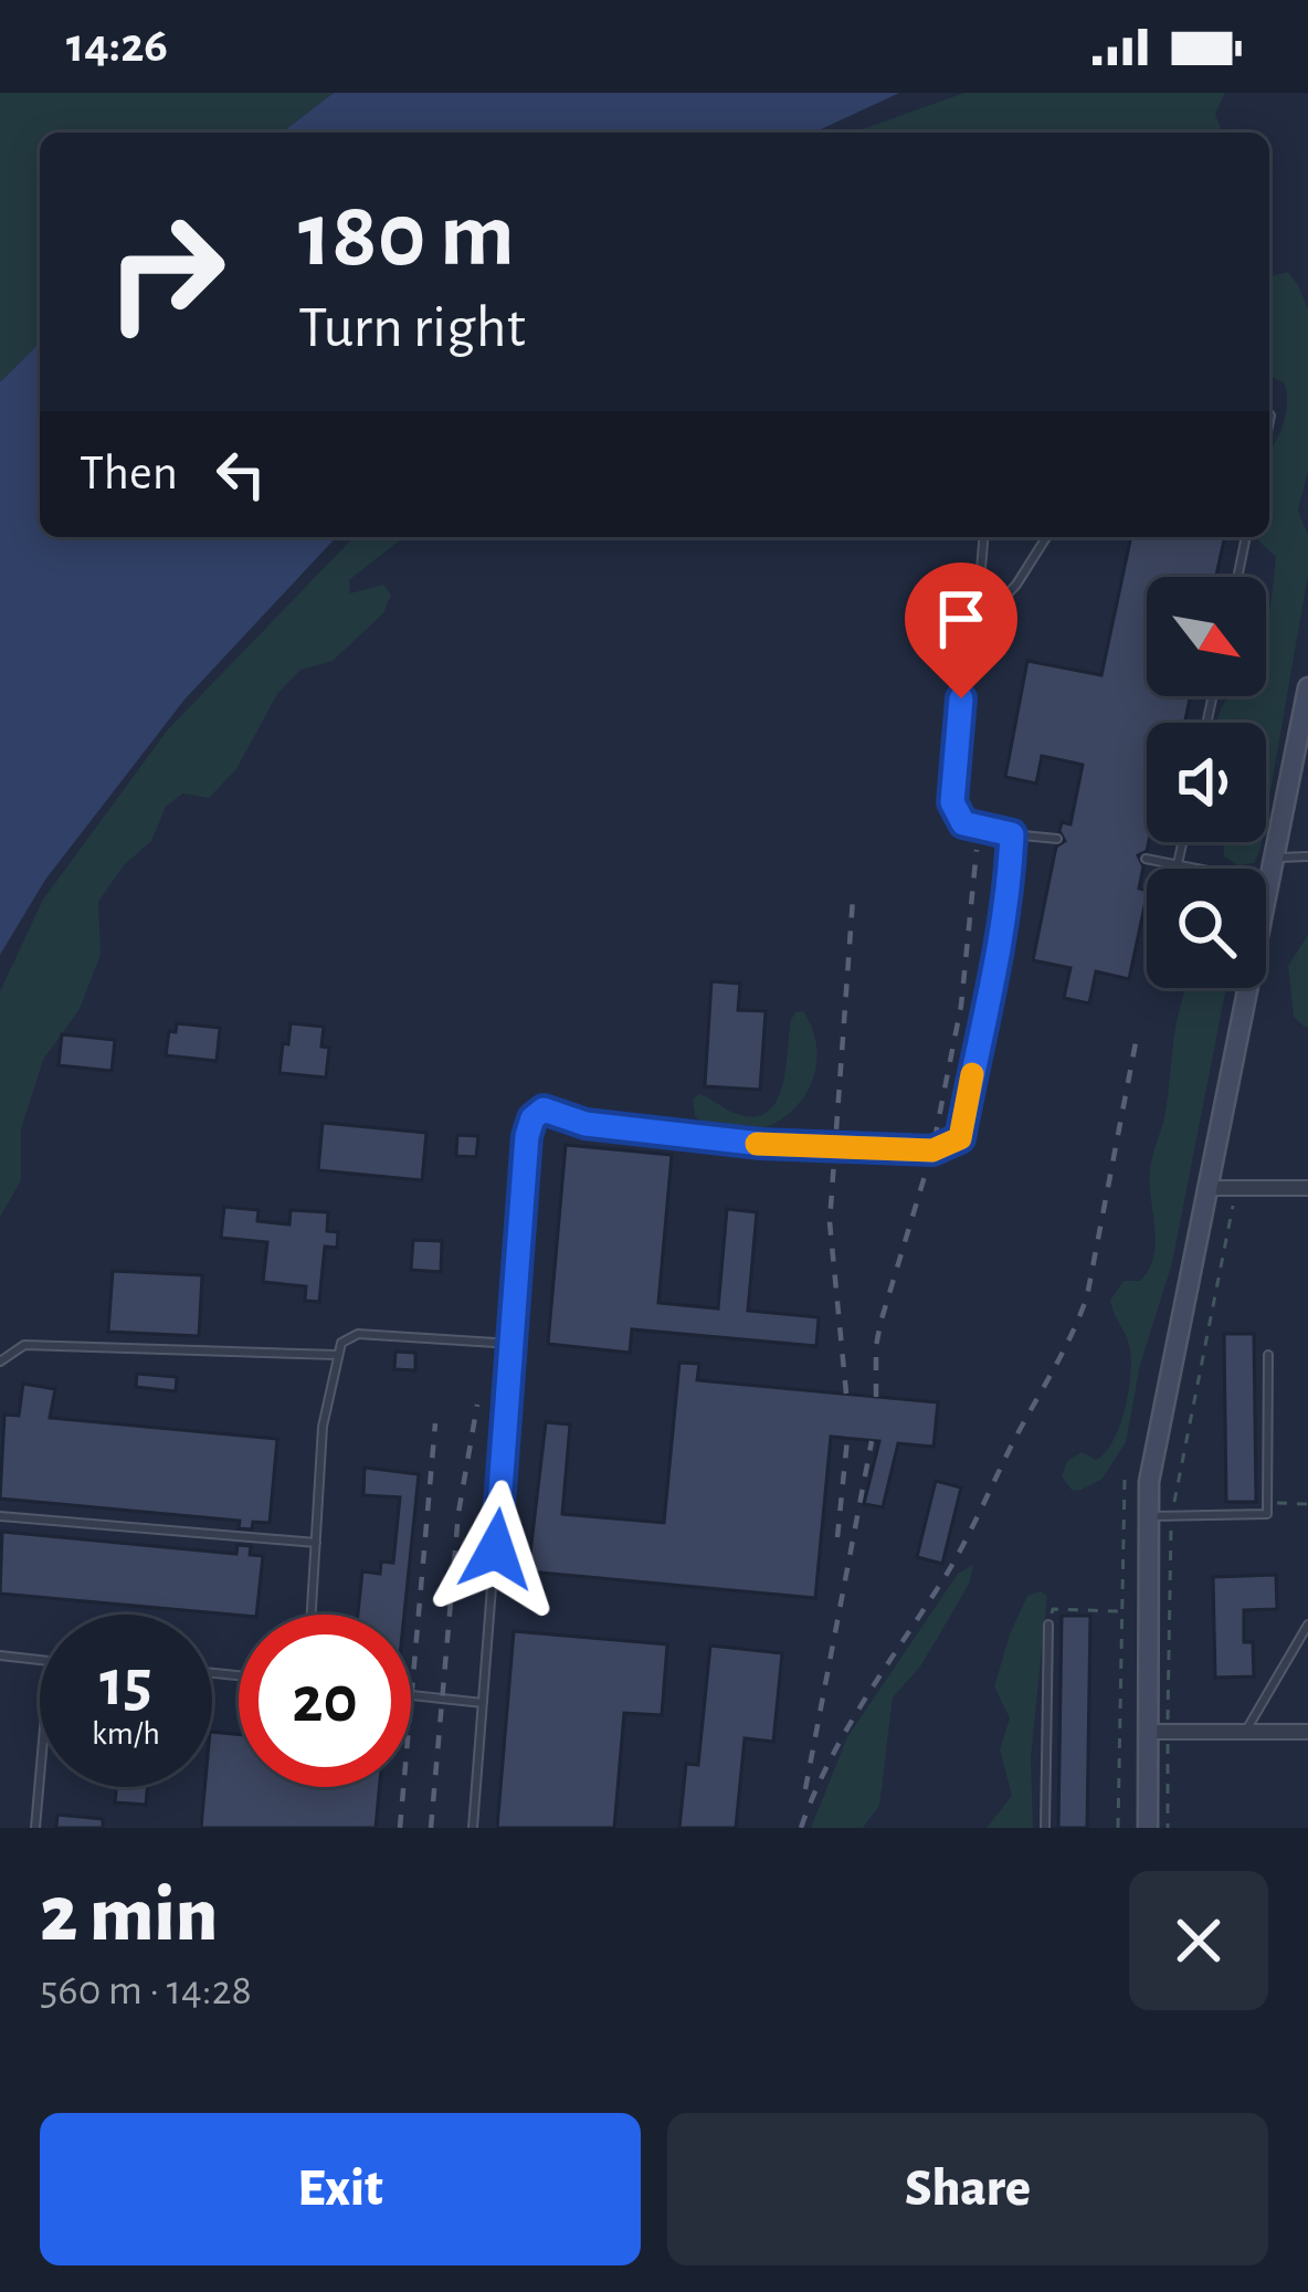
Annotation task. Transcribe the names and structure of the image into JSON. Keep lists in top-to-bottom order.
{
  "north": "bottom right",
  "page": {
    "status": "14:26",
    "turn": ["180 m", "Turn right"],
    "then": "Then",
    "speed": "15 km/h",
    "limit": "20",
    "heading": ["2 min", "560 m · 14:28"],
    "buttons": ["Exit", "Share"]
  }
}
